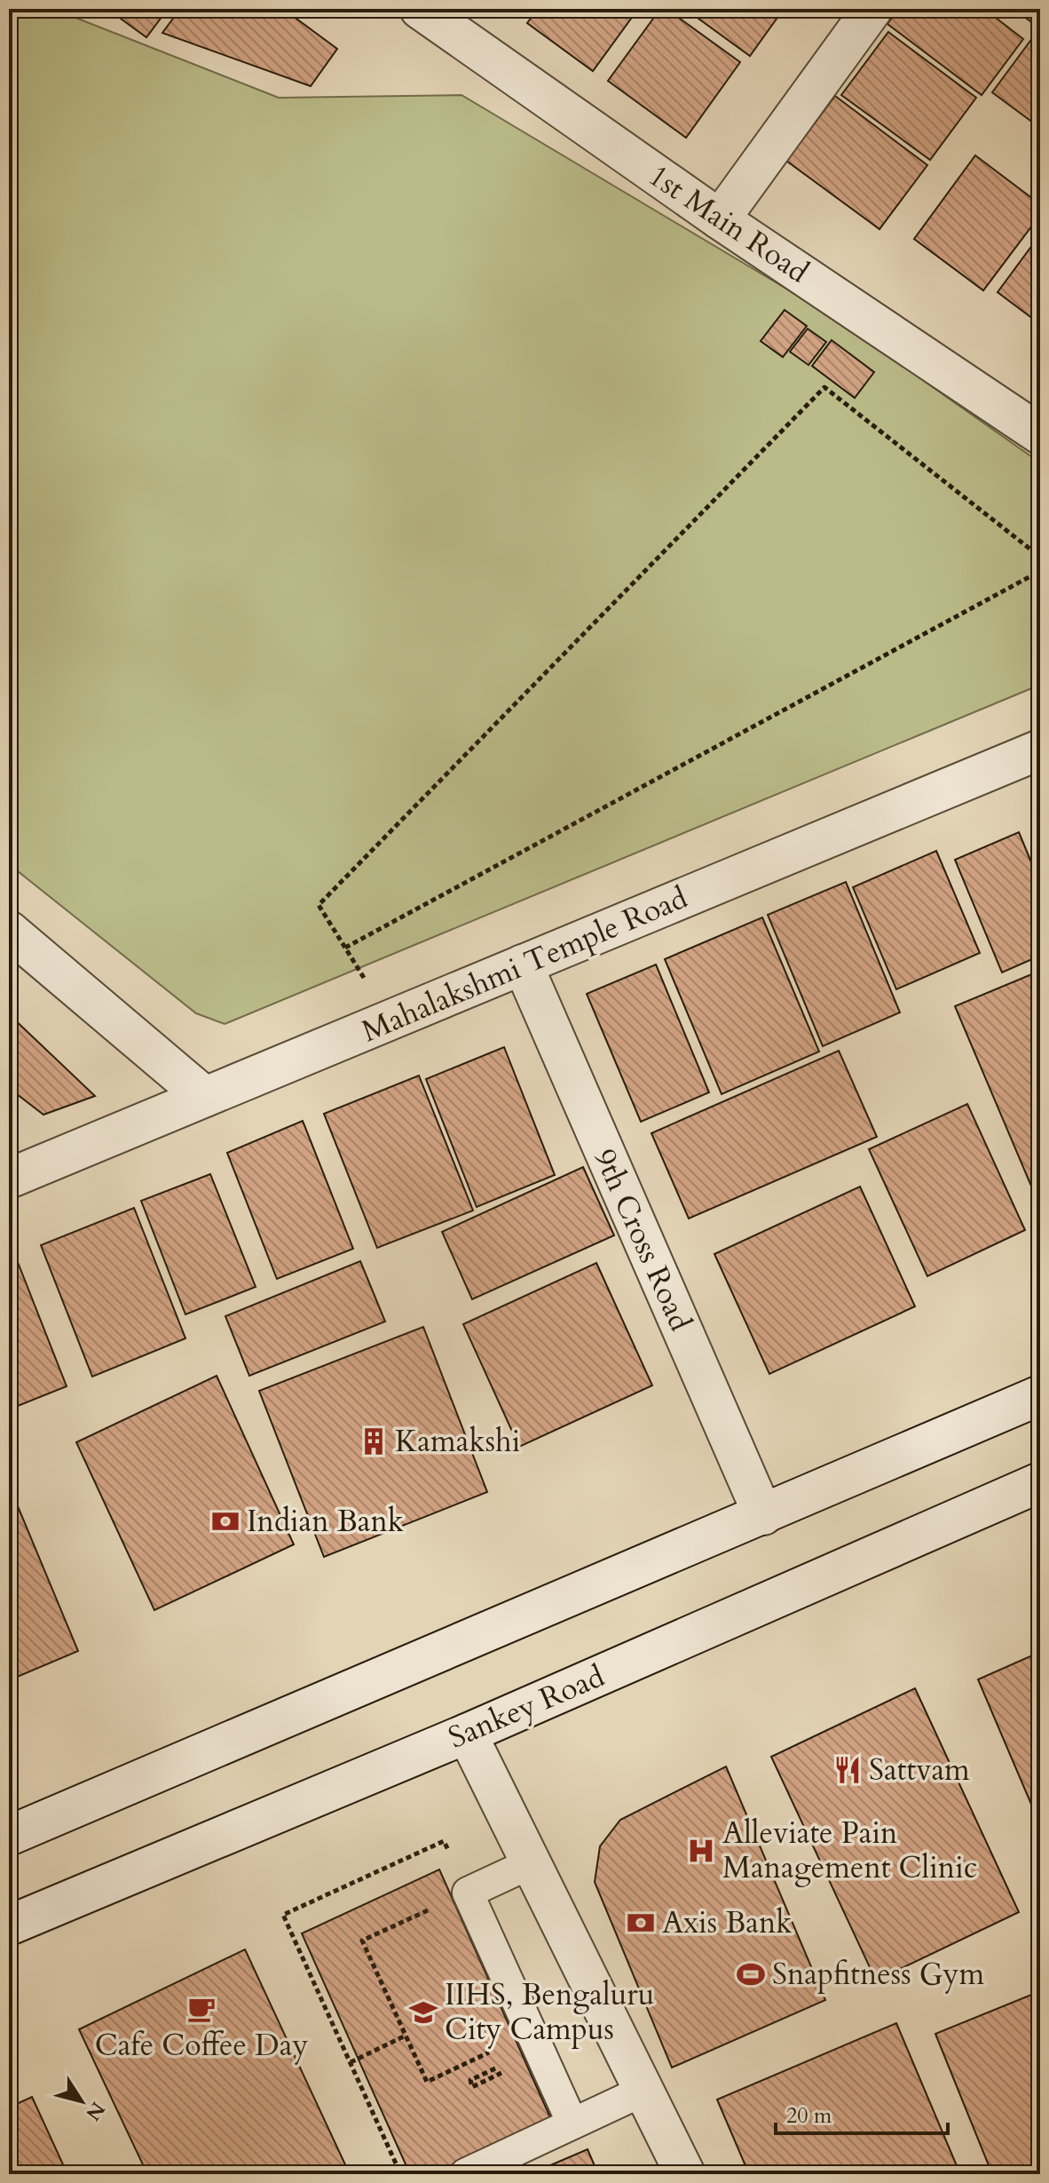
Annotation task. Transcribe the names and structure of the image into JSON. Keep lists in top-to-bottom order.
{
  "streets": {
    "street": [
      "1st Main Road",
      "Mahalakshmi Temple Road",
      "9th Cross Road",
      "Sankey Road"
    ]
  },
  "crossings": [
    ["Mahalakshmi Temple Road", "9th Cross Road"]
  ],
  "places": {
    "building": ["Kamakshi"],
    "bank": ["Indian Bank", "Axis Bank"],
    "restaurant": ["Sattvam"],
    "hospital": ["Alleviate Pain Management Clinic"],
    "sports": ["Snapfitness Gym"],
    "cafe": ["Cafe Coffee Day"],
    "school or university": ["IIHS, Bengaluru City Campus"]
  },
  "scale_bar": "20 m",
  "north": "bottom right"
}
